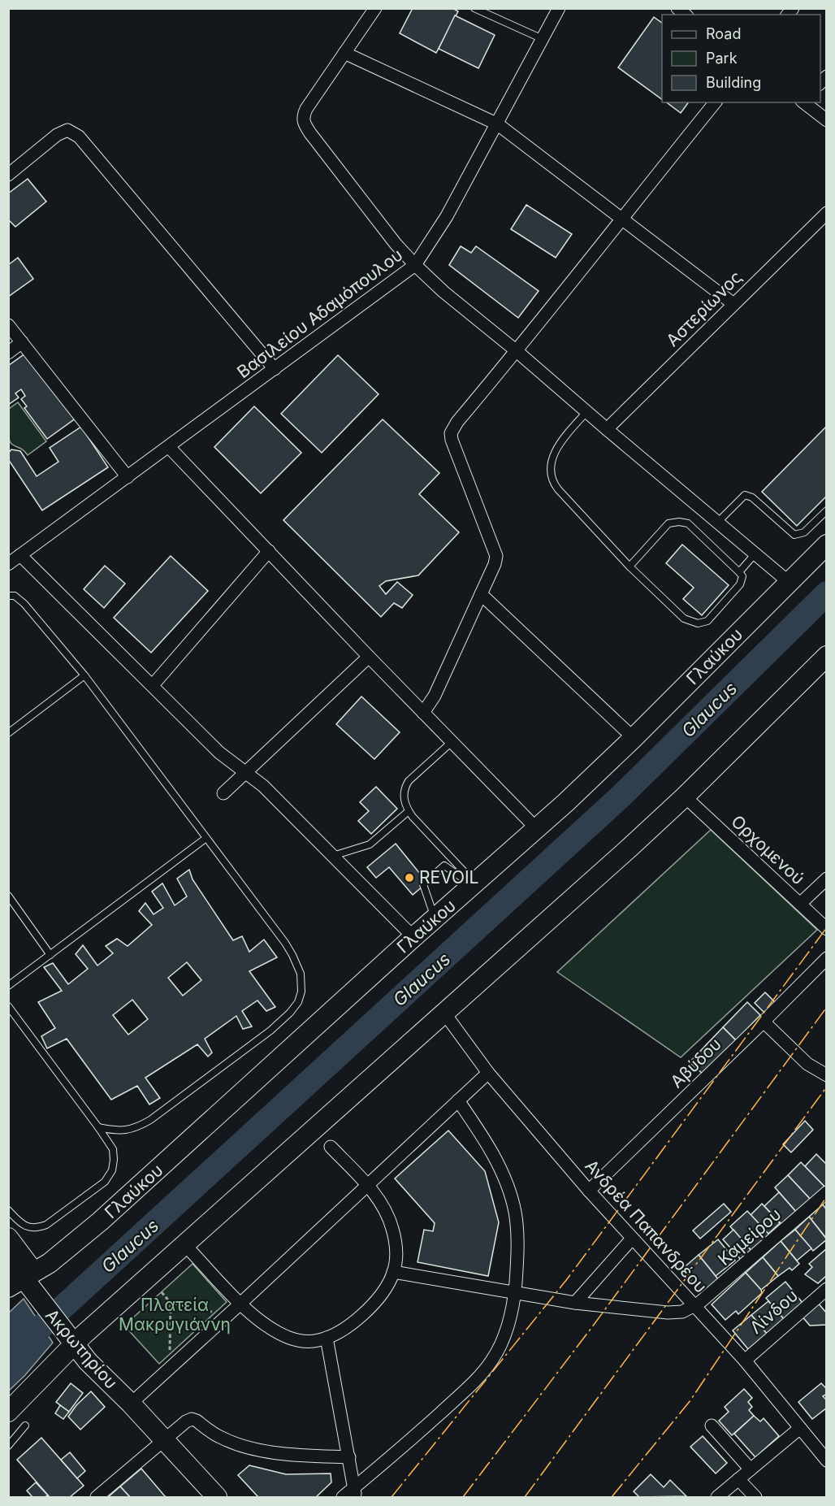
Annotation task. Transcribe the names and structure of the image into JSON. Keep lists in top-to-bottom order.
{
  "streets": {
    "main road": ["Γλαύκου", "Ακρωτηρίου"],
    "street": [
      "Αστερίωνος",
      "Βασιλείου Αδαμόπουλου",
      "Ορχομενού",
      "Αβύδου",
      "Ανδρέα Παπανδρέου",
      "Καμείρου",
      "Λίνδου"
    ]
  },
  "crossings": [
    ["Γλαύκου", "Ακρωτηρίου"],
    ["Αβύδου", "Ανδρέα Παπανδρέου"],
    ["Ανδρέα Παπανδρέου", "Καμείρου"],
    ["Ανδρέα Παπανδρέου", "Λίνδου"]
  ],
  "water": ["Glaucus"],
  "parks": ["Πλατεία Μακρυγιάννη"],
  "places": ["REVOIL"],
  "legend": ["Road", "Park", "Building"]
}
